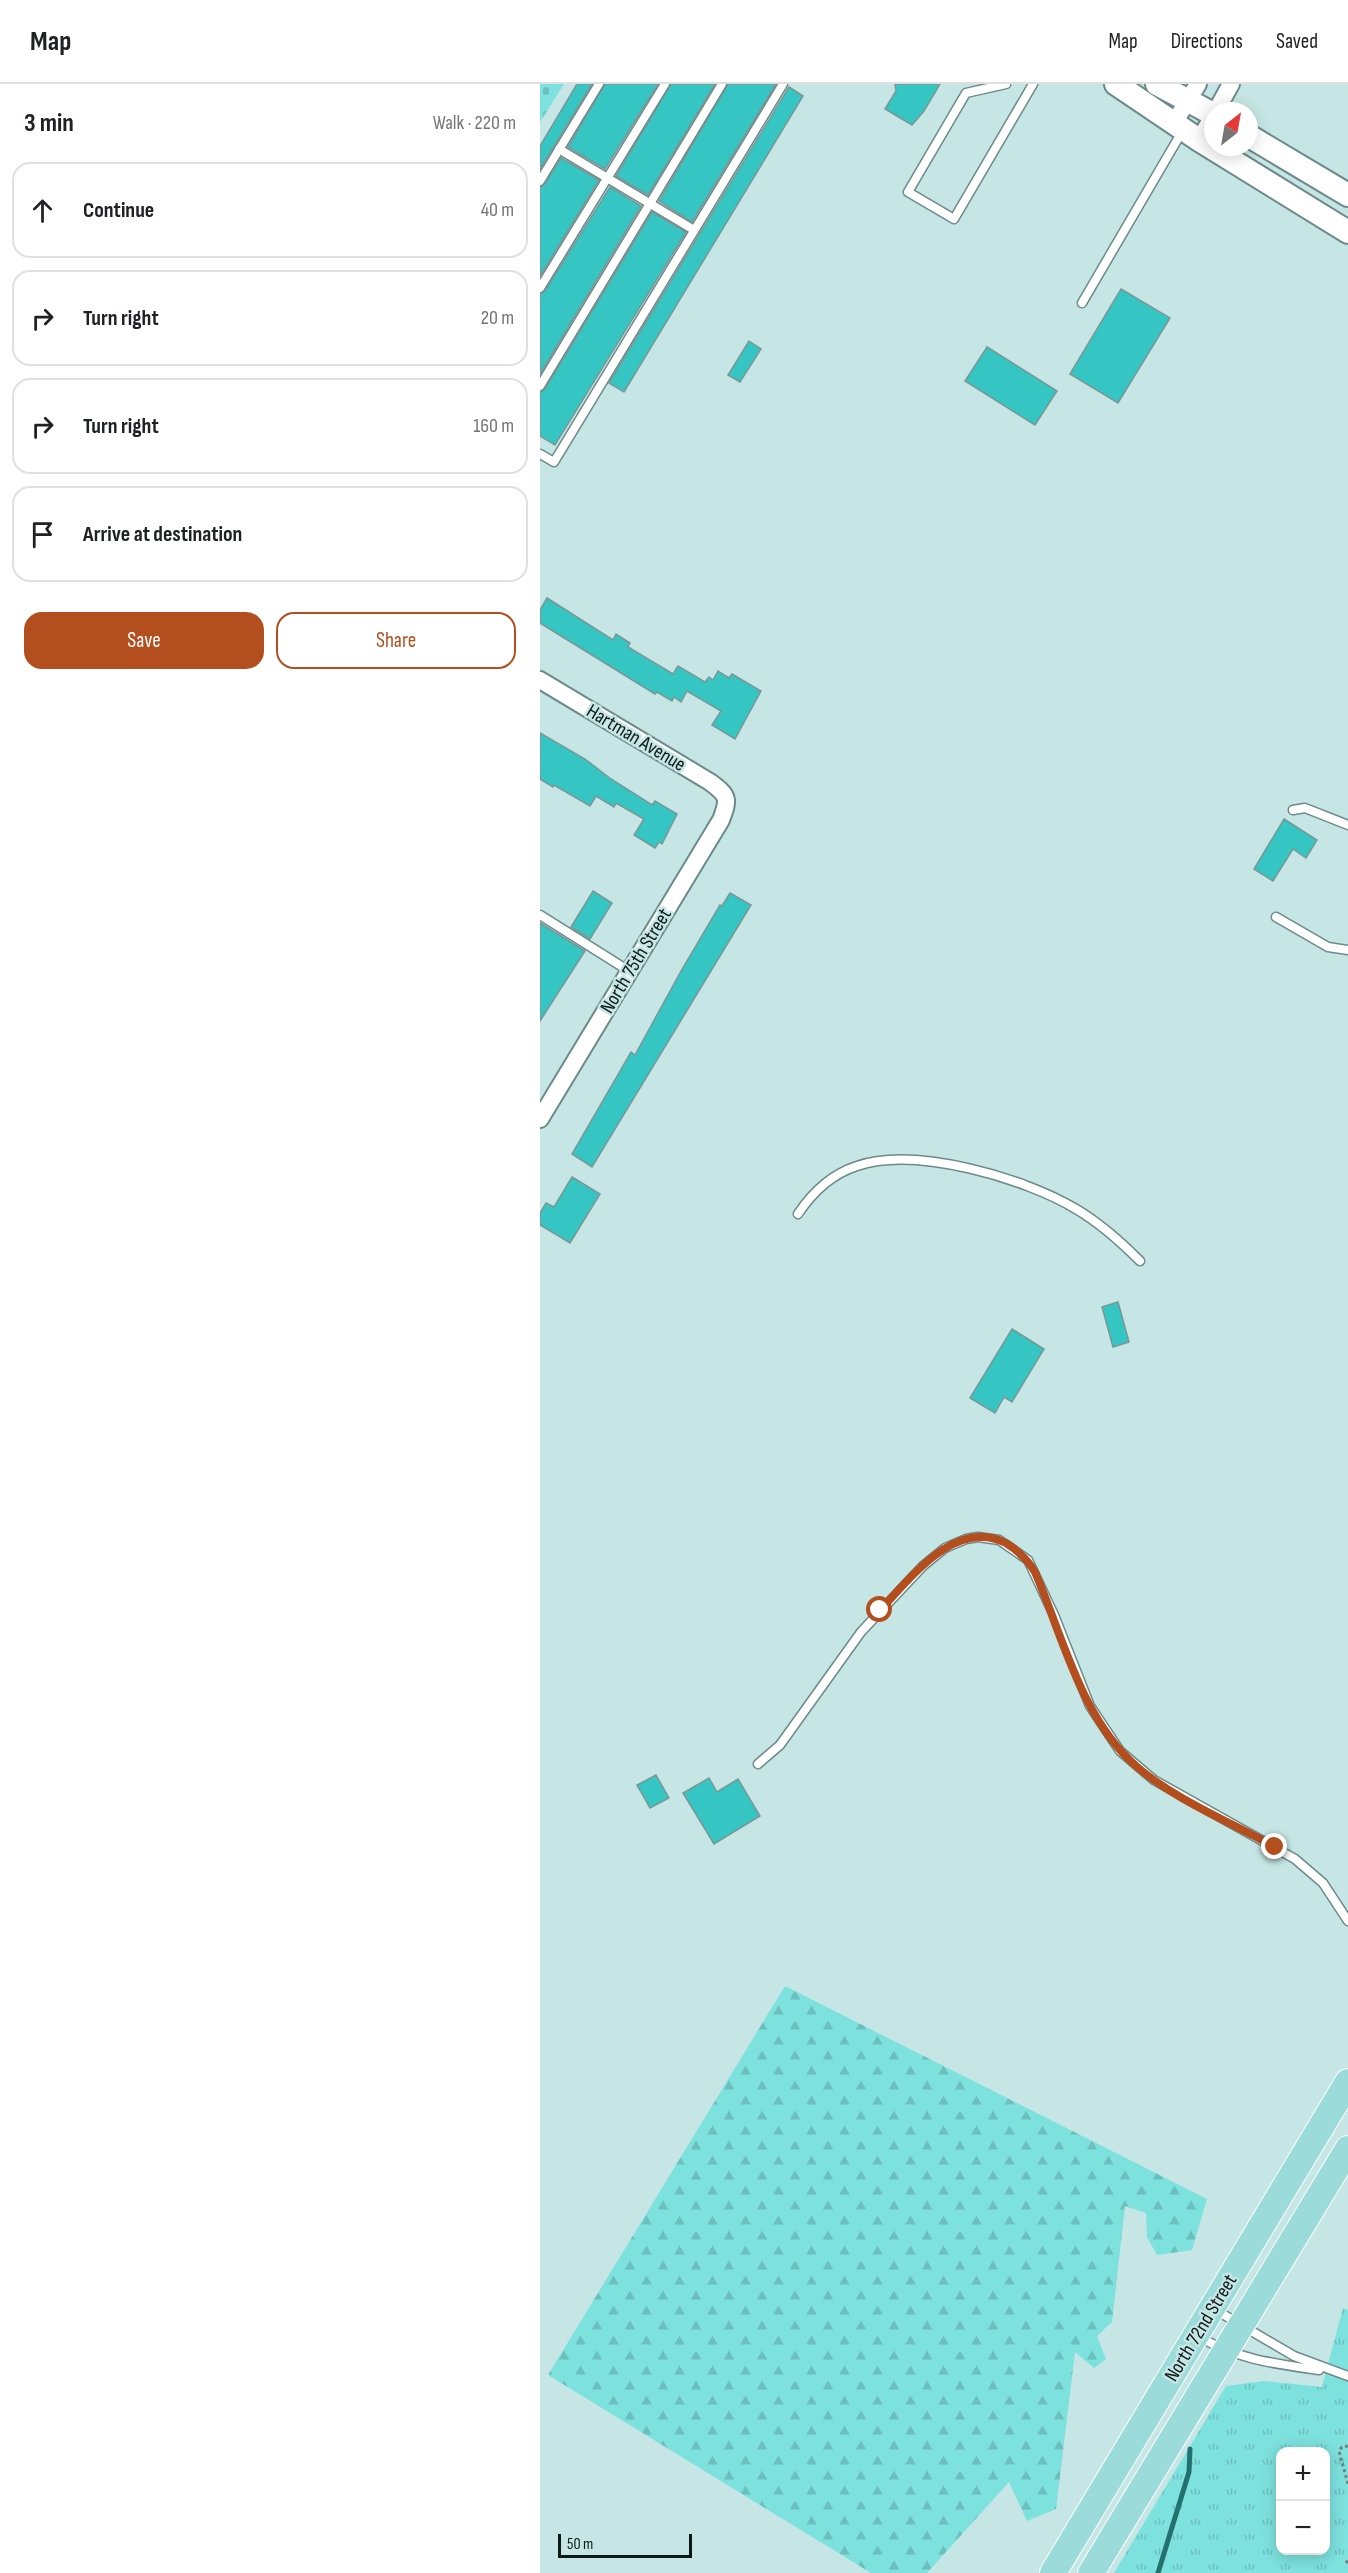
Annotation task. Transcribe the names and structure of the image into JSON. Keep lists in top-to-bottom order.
{
  "streets": {
    "main road": ["North 72nd Street"],
    "street": ["Hartman Avenue", "North 75th Street"]
  },
  "crossings": [
    ["Hartman Avenue", "North 75th Street"]
  ],
  "scale_bar": "50 m",
  "north": "top right",
  "page": {
    "header": "Map",
    "nav": ["Map", "Directions", "Saved"],
    "heading": ["3 min", "Walk · 220 m"],
    "list": [
      ["Continue", "40 m"],
      ["Turn right", "20 m"],
      ["Turn right", "160 m"],
      "Arrive at destination"
    ],
    "buttons": ["Save", "Share"],
    "map_buttons": ["+", "−"],
    "scale": "50 m"
  }
}
